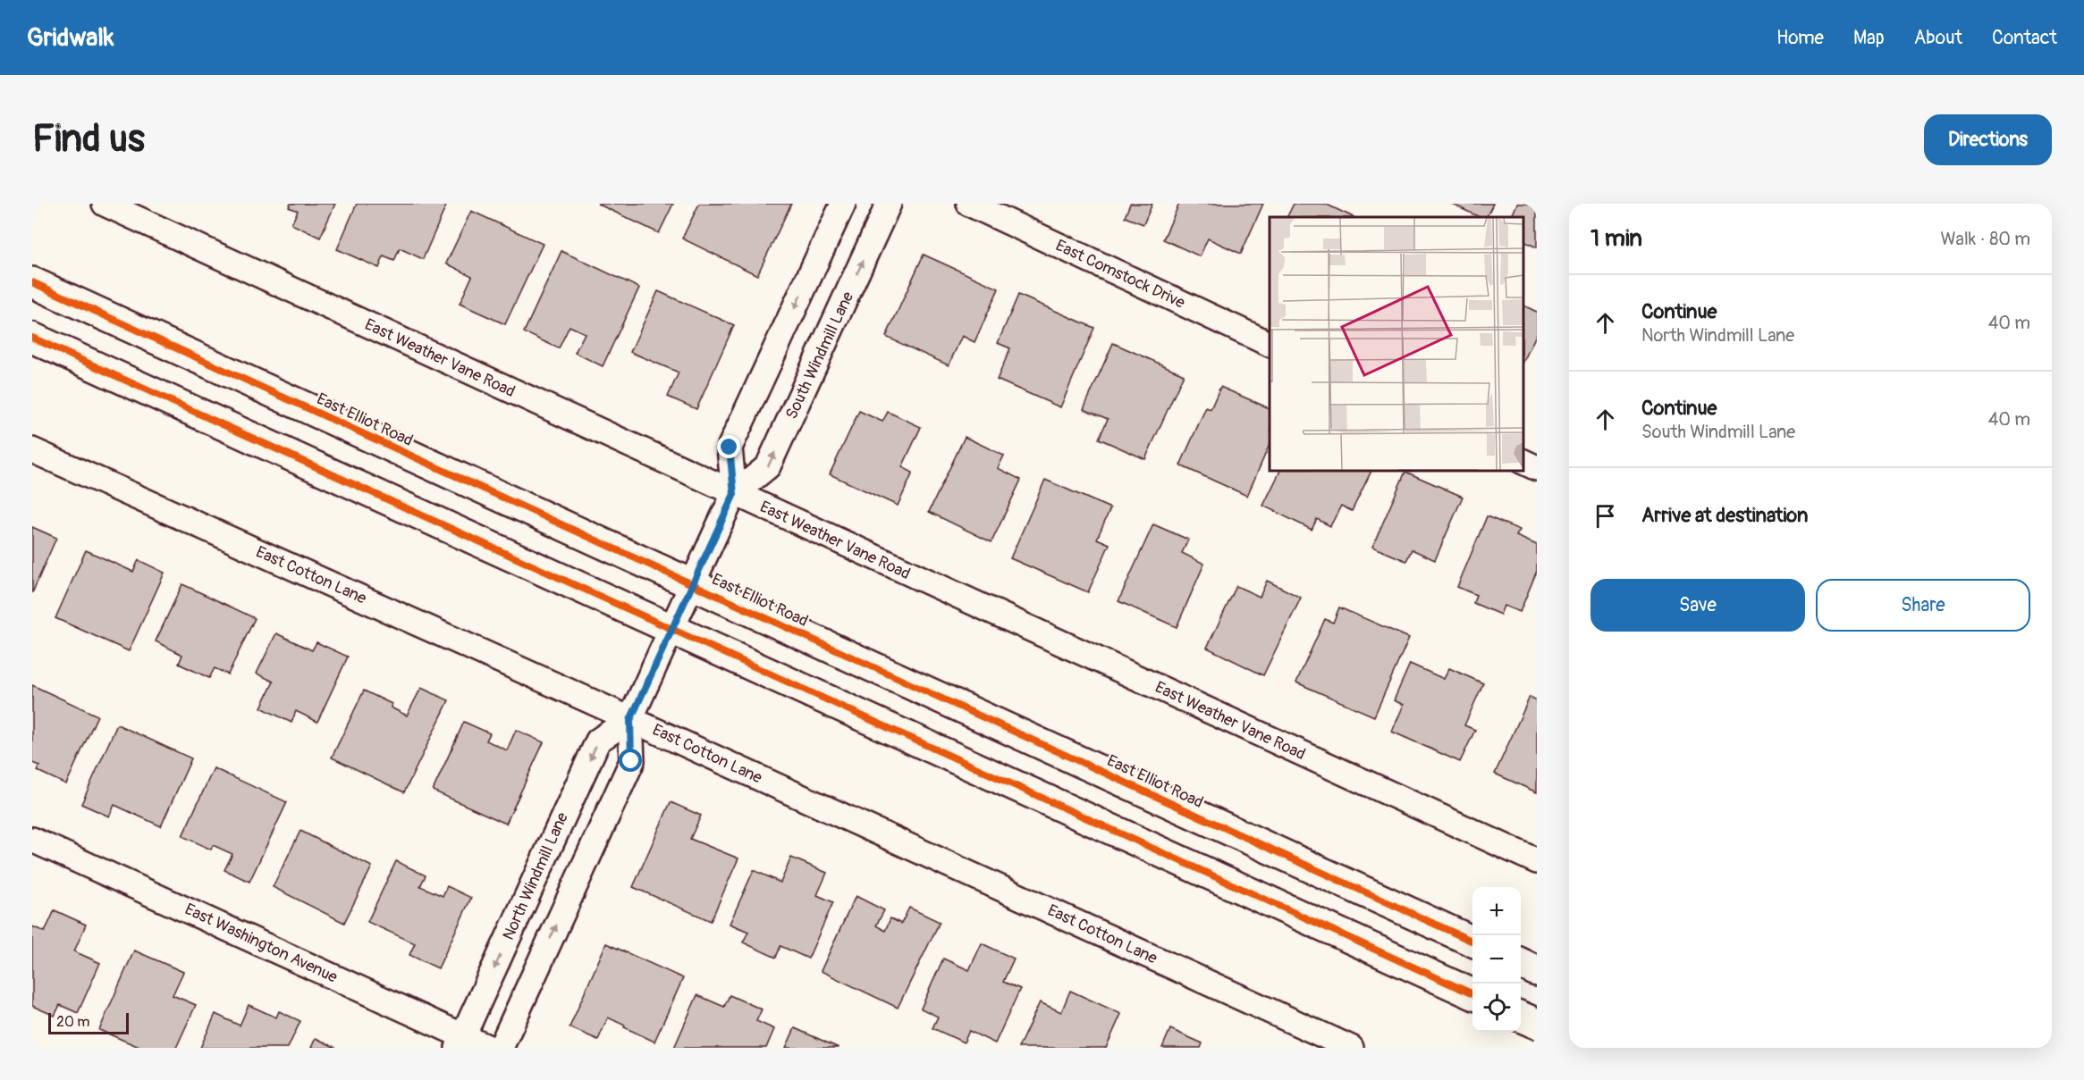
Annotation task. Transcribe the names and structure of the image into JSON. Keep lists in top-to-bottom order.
{
  "streets": {
    "main road": ["East Elliot Road"],
    "street": [
      "East Comstock Drive",
      "South Windmill Lane",
      "East Weather Vane Road",
      "East Cotton Lane",
      "North Windmill Lane",
      "East Washington Avenue"
    ]
  },
  "crossings": [
    ["South Windmill Lane", "East Weather Vane Road"],
    ["South Windmill Lane", "East Elliot Road"],
    ["East Cotton Lane", "North Windmill Lane"],
    ["North Windmill Lane", "East Washington Avenue"]
  ],
  "scale_bar": "20 m",
  "page": {
    "header": "Gridwalk",
    "nav": [
      "Home",
      "Map",
      "About",
      "Contact"
    ],
    "buttons": [
      "Directions",
      ["Save", "Share"]
    ],
    "title": "Find us",
    "heading": ["1 min", "Walk · 80 m"],
    "list": [
      ["Continue", "North Windmill Lane", "40 m"],
      ["Continue", "South Windmill Lane", "40 m"],
      "Arrive at destination"
    ],
    "map_buttons": ["+", "−"],
    "scale": "20 m"
  }
}
